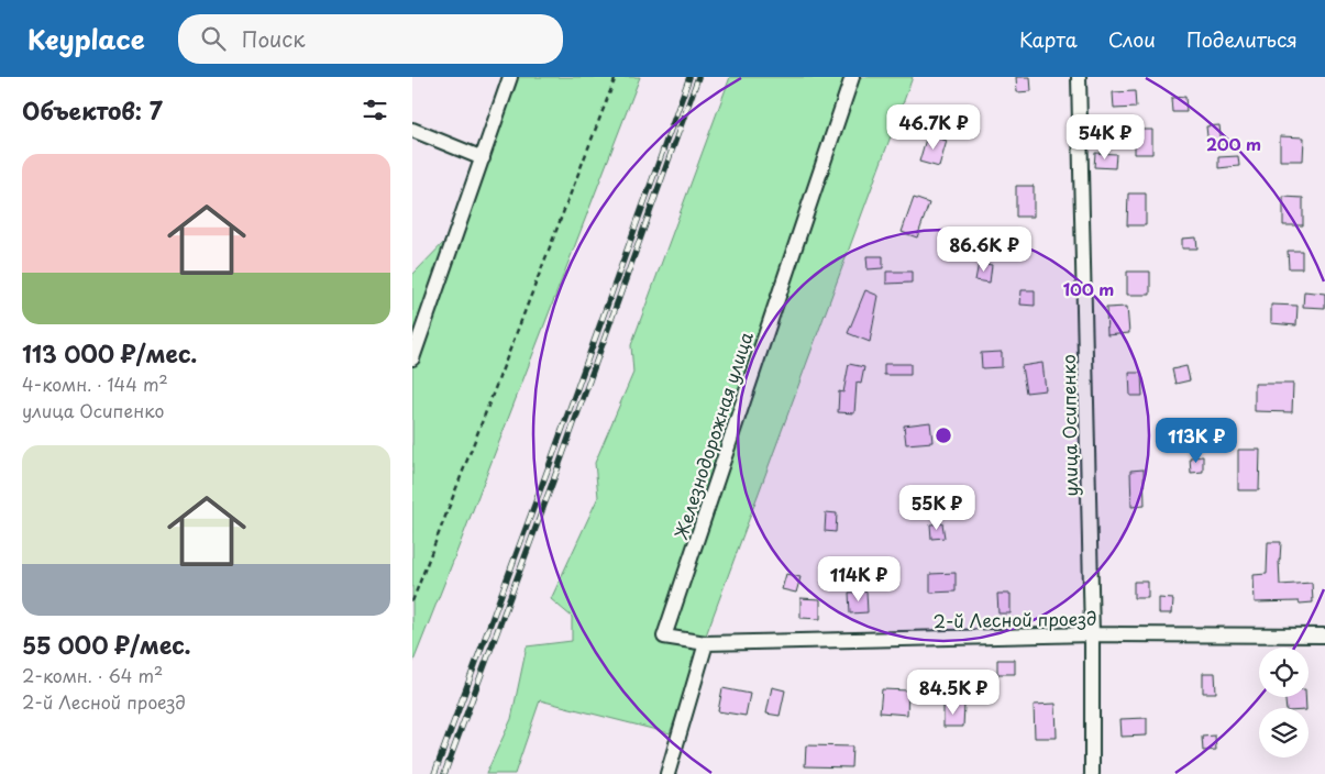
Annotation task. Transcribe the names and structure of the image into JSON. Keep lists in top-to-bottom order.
{
  "streets": {
    "street": ["улица Осипенко", "Железнодорожная улица", "2-й Лесной проезд"]
  },
  "crossings": [
    ["улица Осипенко", "2-й Лесной проезд"],
    ["Железнодорожная улица", "2-й Лесной проезд"]
  ],
  "page": {
    "header": "Keyplace",
    "search": "Поиск",
    "nav": ["Карта", "Слои", "Поделиться"],
    "heading": "Объектов: 7",
    "price": [
      "46.7K ₽",
      "54K ₽",
      "86.6K ₽",
      "113K ₽",
      "55K ₽",
      "114K ₽",
      "84.5K ₽"
    ],
    "list": [
      {
        "name": "113 000 ₽/мес.",
        "note": "4-комн. · 144 m² · улица Осипенко"
      },
      {
        "name": "55 000 ₽/мес.",
        "note": "2-комн. · 64 m² · 2-й Лесной проезд"
      }
    ]
  },
  "rings": ["200 m", "100 m"]
}
